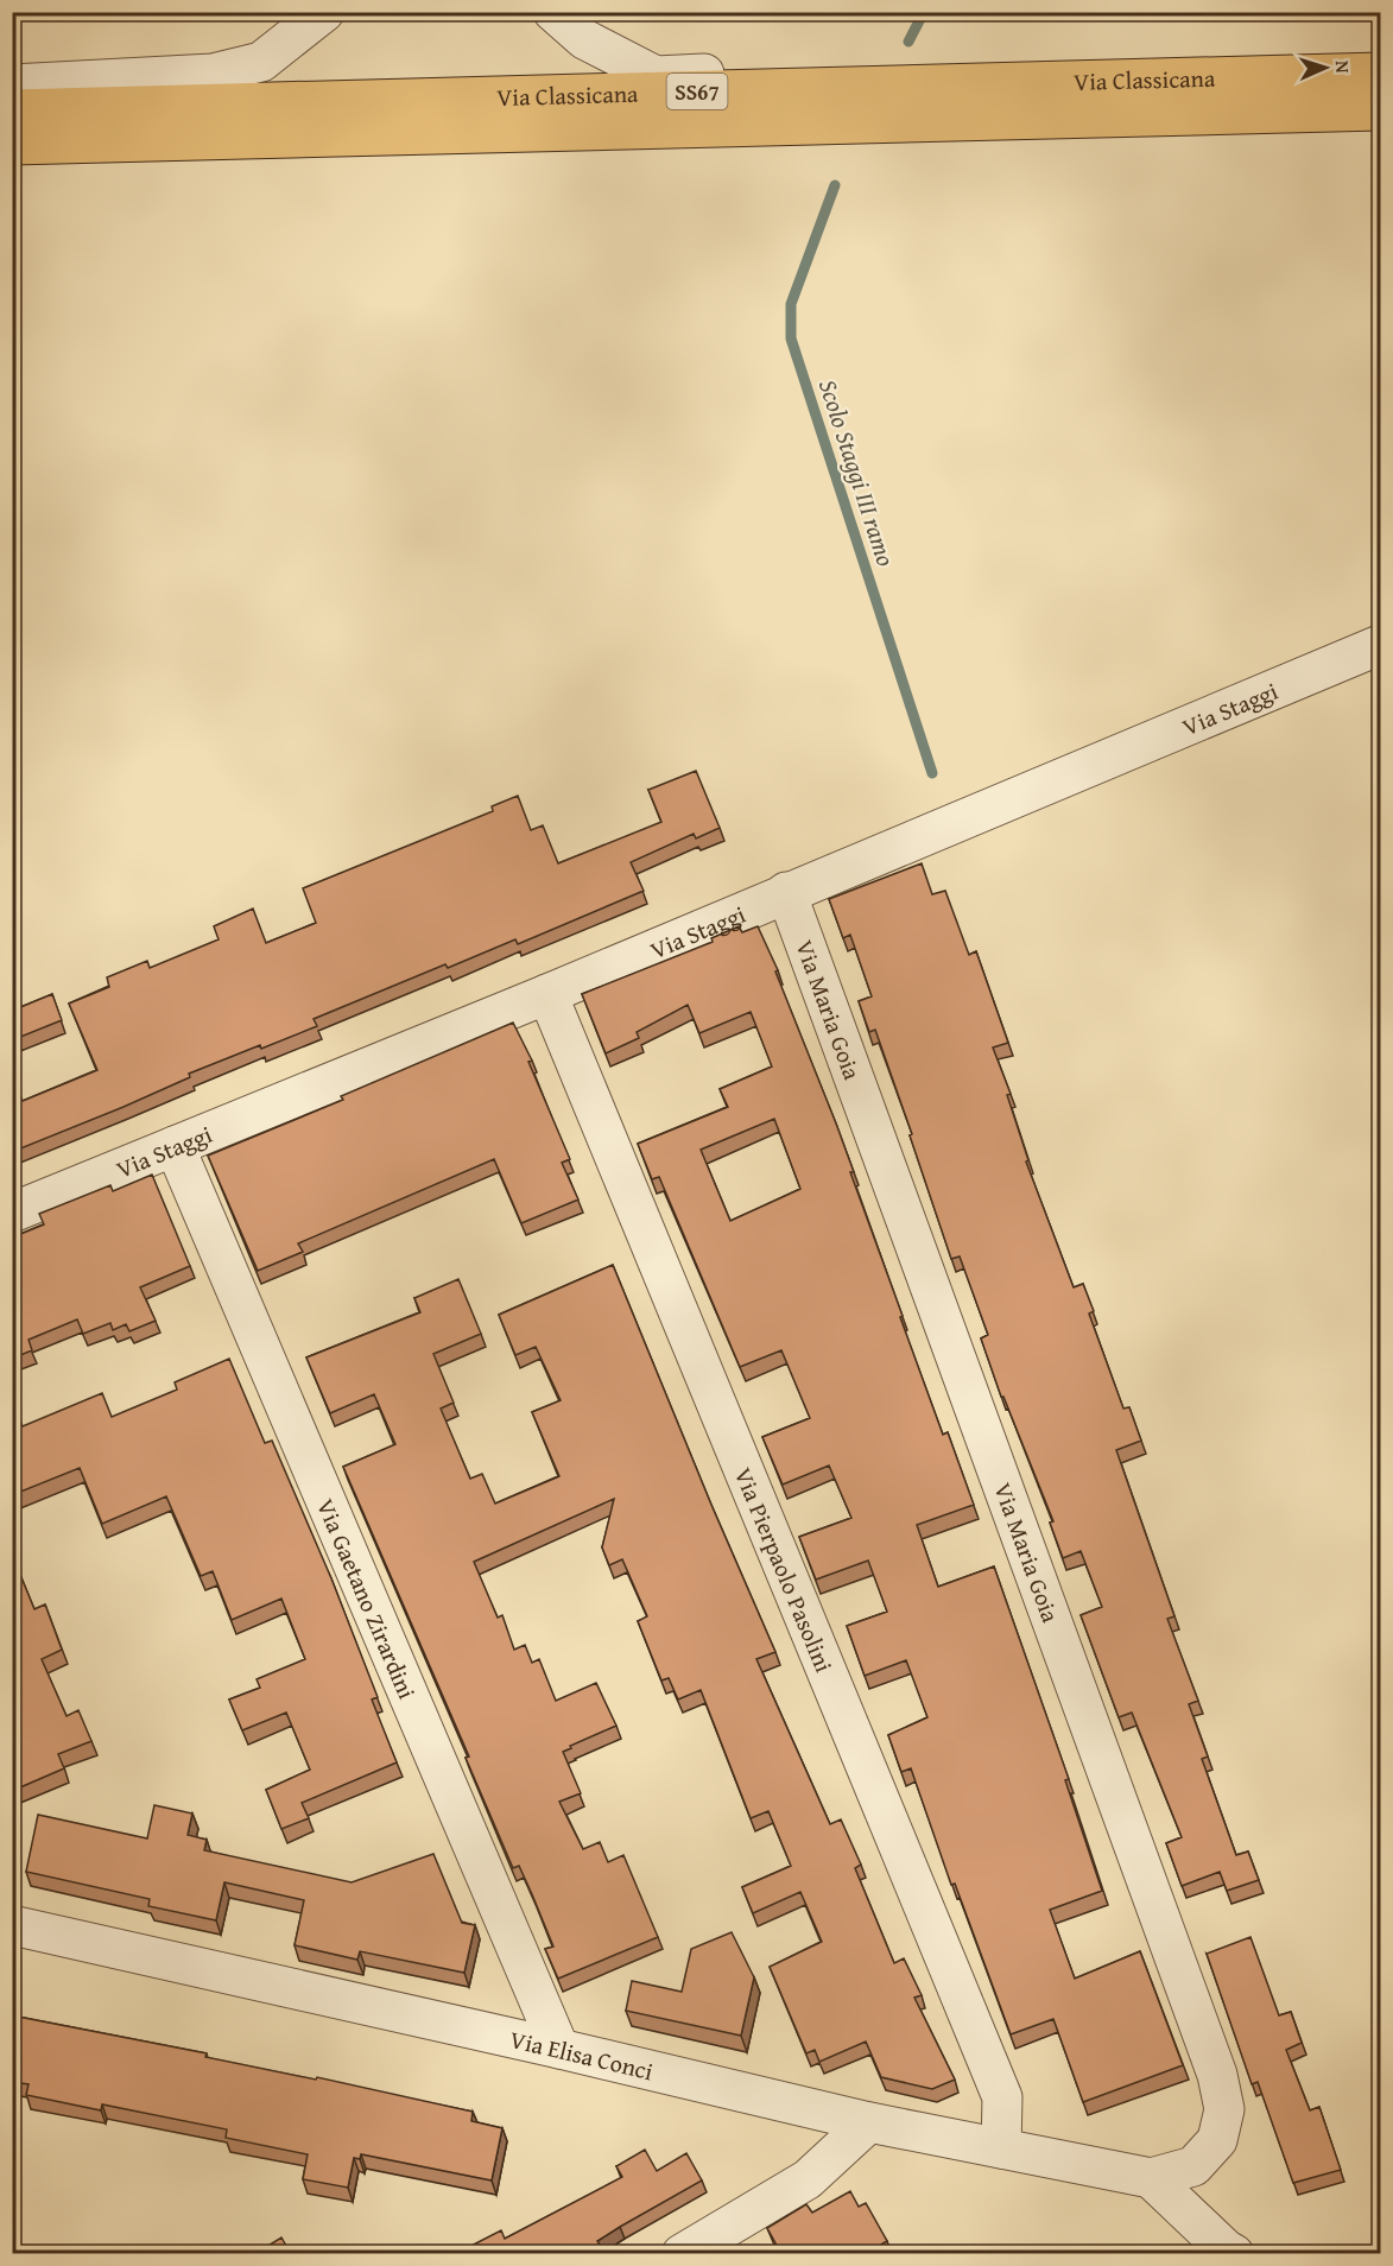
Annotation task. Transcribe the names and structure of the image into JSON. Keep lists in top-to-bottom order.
{
  "streets": {
    "highway": ["Via Classicana", "SS67"],
    "street": [
      "Via Staggi",
      "Via Maria Goia",
      "Via Pierpaolo Pasolini",
      "Via Gaetano Zirardini",
      "Via Elisa Conci"
    ]
  },
  "crossings": [
    ["Via Staggi", "Via Maria Goia"],
    ["Via Staggi", "Via Pierpaolo Pasolini"],
    ["Via Staggi", "Via Gaetano Zirardini"],
    ["Via Maria Goia", "Via Elisa Conci"],
    ["Via Pierpaolo Pasolini", "Via Elisa Conci"],
    ["Via Gaetano Zirardini", "Via Elisa Conci"]
  ],
  "water": ["Scolo Staggi III ramo"],
  "north": "right"
}
